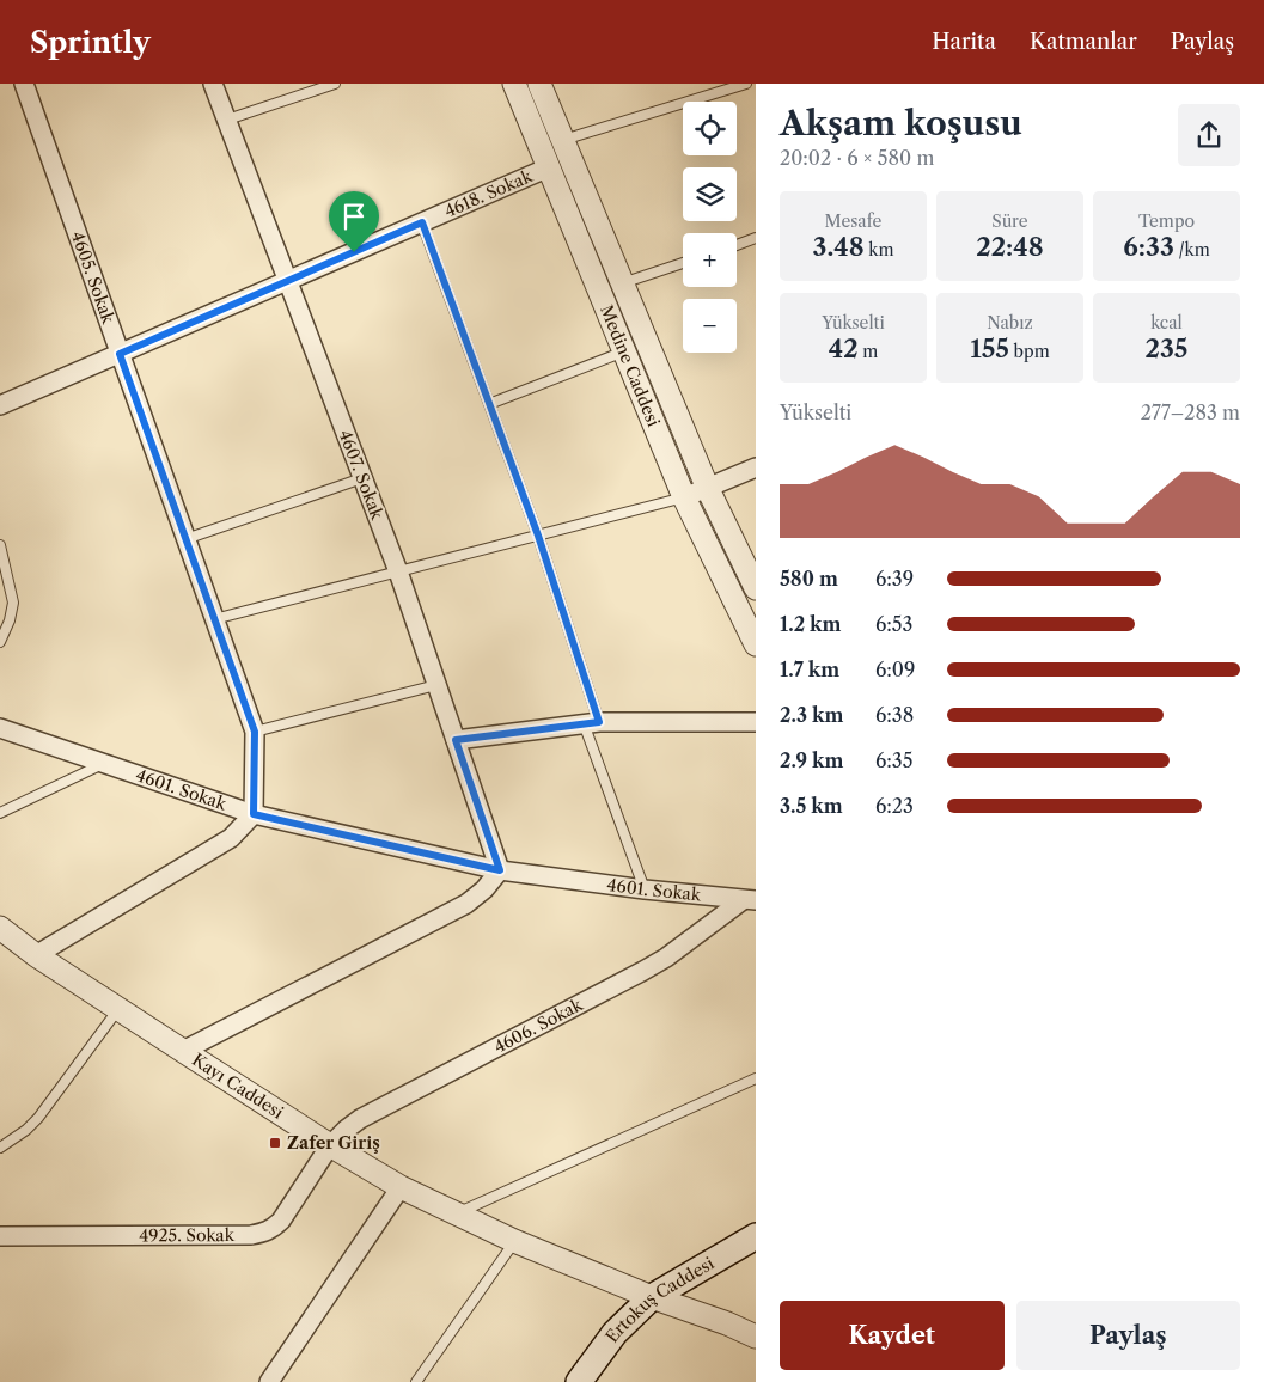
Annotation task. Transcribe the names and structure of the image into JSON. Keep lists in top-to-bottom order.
{
  "streets": {
    "main road": ["Ertokuş Caddesi"],
    "street": [
      "4618. Sokak",
      "4605. Sokak",
      "Medine Caddesi",
      "4607. Sokak",
      "4601. Sokak",
      "4606. Sokak",
      "Kayı Caddesi",
      "4925. Sokak"
    ]
  },
  "crossings": [
    ["4618. Sokak", "4605. Sokak"],
    ["4618. Sokak", "Medine Caddesi"],
    ["4618. Sokak", "4607. Sokak"],
    ["4605. Sokak", "4601. Sokak"],
    ["4607. Sokak", "4601. Sokak"],
    ["4601. Sokak", "4606. Sokak"],
    ["4606. Sokak", "Kayı Caddesi"],
    ["4606. Sokak", "4925. Sokak"],
    ["Kayı Caddesi", "4925. Sokak"],
    ["Kayı Caddesi", "Ertokuş Caddesi"]
  ],
  "places": {
    "transit": ["Zafer Giriş"]
  },
  "page": {
    "header": "Sprintly",
    "nav": ["Harita", "Katmanlar", "Paylaş"],
    "heading": ["Akşam koşusu", "20:02 · 6 × 580 m"],
    "map_buttons": ["+", "−"],
    "stats": [
      ["Mesafe", "3.48 km"],
      ["Süre", "22:48"],
      ["Tempo", "6:33 /km"],
      ["Yükselti", "42 m"],
      ["Nabız", "155 bpm"],
      ["kcal", "235"]
    ],
    "chart": ["Yükselti", "277–283 m"],
    "list": [
      {
        "name": "580 m",
        "note": "6:39"
      },
      {
        "name": "1.2 km",
        "note": "6:53"
      },
      {
        "name": "1.7 km",
        "note": "6:09"
      },
      {
        "name": "2.3 km",
        "note": "6:38"
      },
      {
        "name": "2.9 km",
        "note": "6:35"
      },
      {
        "name": "3.5 km",
        "note": "6:23"
      }
    ],
    "buttons": ["Kaydet", "Paylaş"]
  }
}
